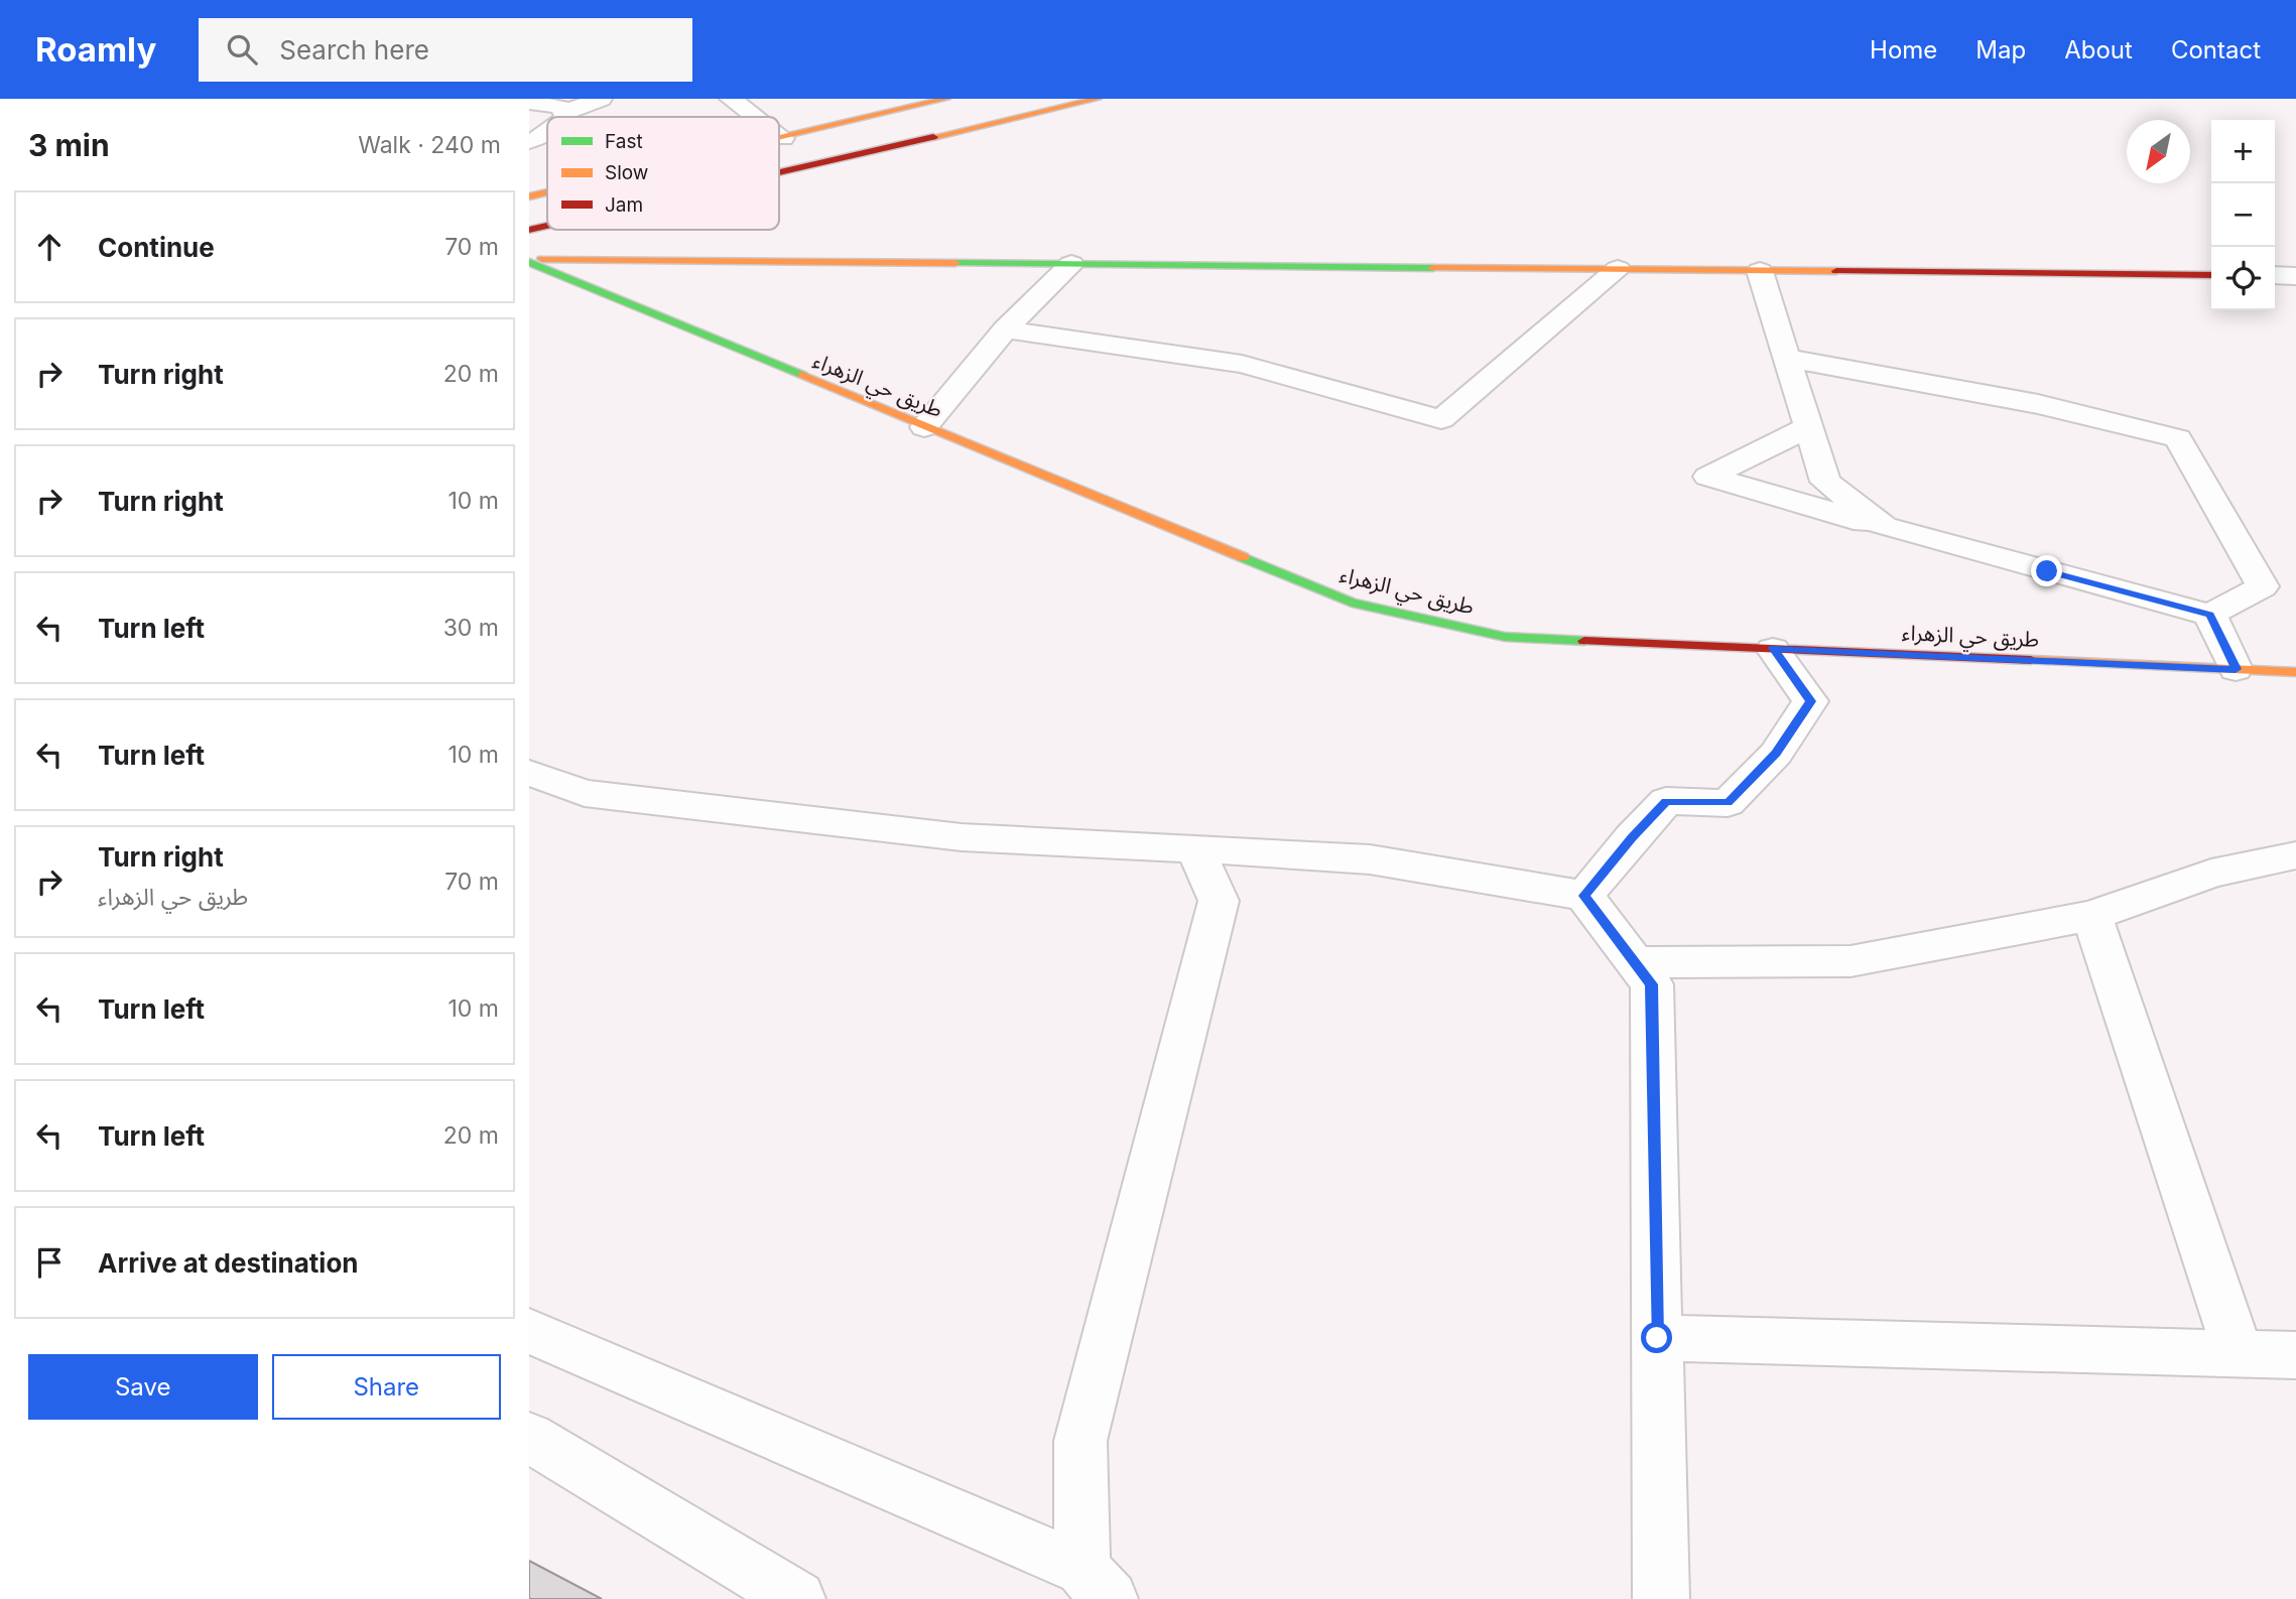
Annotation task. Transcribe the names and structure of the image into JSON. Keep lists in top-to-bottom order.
{
  "streets": {
    "street": ["طريق حي الزهراء"]
  },
  "legend": ["Fast", "Slow", "Jam"],
  "north": "bottom left",
  "page": {
    "header": "Roamly",
    "search": "Search here",
    "nav": [
      "Home",
      "Map",
      "About",
      "Contact"
    ],
    "heading": ["3 min", "Walk · 240 m"],
    "map_buttons": ["+", "−"],
    "list": [
      ["Continue", "70 m"],
      ["Turn right", "20 m"],
      ["Turn right", "10 m"],
      ["Turn left", "30 m"],
      ["Turn left", "10 m"],
      ["Turn right", "طريق حي الزهراء", "70 m"],
      ["Turn left", "10 m"],
      ["Turn left", "20 m"],
      "Arrive at destination"
    ],
    "buttons": ["Save", "Share"]
  }
}
